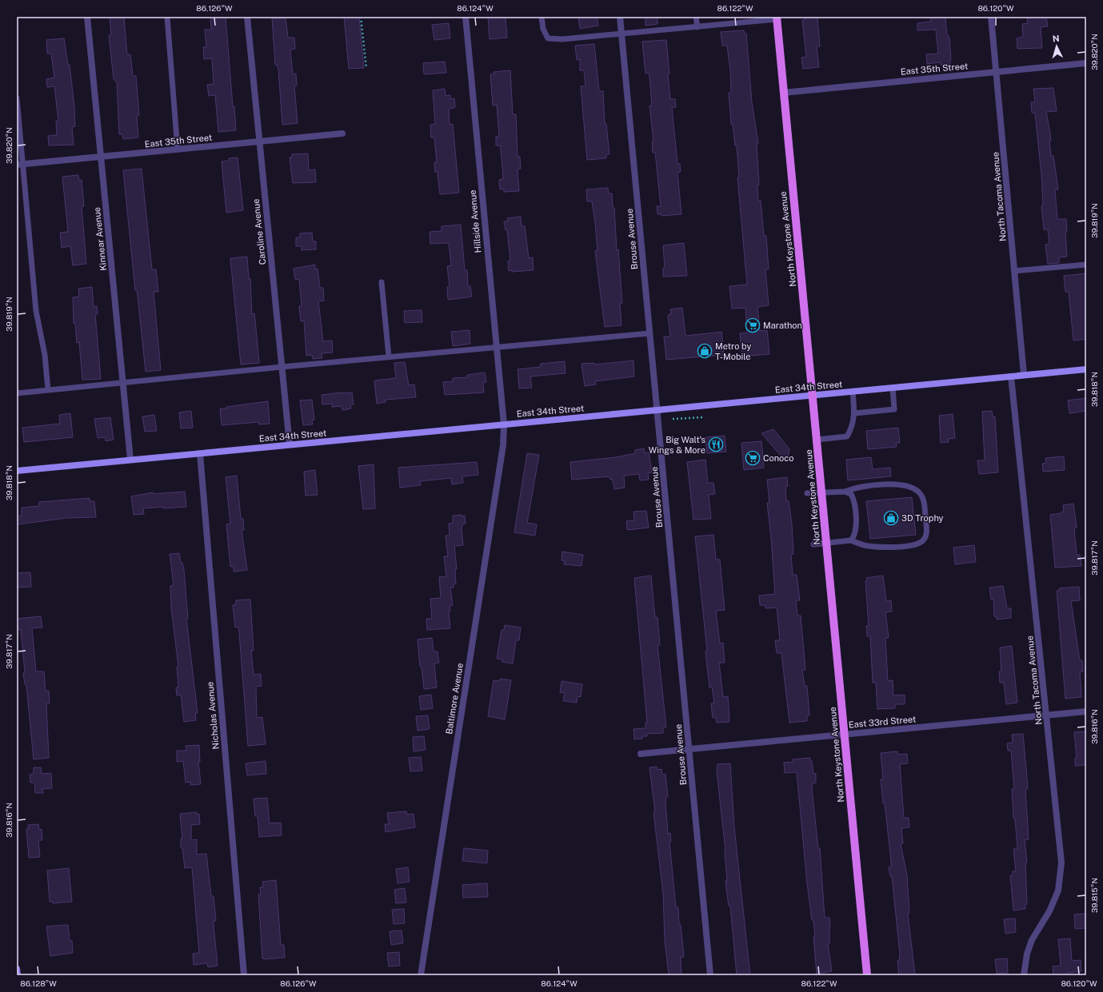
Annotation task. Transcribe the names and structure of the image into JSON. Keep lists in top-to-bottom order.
{
  "streets": {
    "main road": ["North Keystone Avenue", "East 34th Street"],
    "street": [
      "East 35th Street",
      "North Tacoma Avenue",
      "Hillside Avenue",
      "Caroline Avenue",
      "Kinnear Avenue",
      "Brouse Avenue",
      "Baltimore Avenue",
      "Nicholas Avenue",
      "East 33rd Street"
    ]
  },
  "crossings": [
    ["East 35th Street", "North Tacoma Avenue"],
    ["East 35th Street", "Caroline Avenue"],
    ["East 35th Street", "Kinnear Avenue"],
    ["East 35th Street", "North Keystone Avenue"],
    ["North Tacoma Avenue", "East 34th Street"],
    ["North Tacoma Avenue", "East 33rd Street"],
    ["Hillside Avenue", "East 34th Street"],
    ["Hillside Avenue", "Baltimore Avenue"],
    ["Caroline Avenue", "East 34th Street"],
    ["Kinnear Avenue", "East 34th Street"],
    ["Brouse Avenue", "East 34th Street"],
    ["Brouse Avenue", "East 33rd Street"],
    ["North Keystone Avenue", "East 34th Street"],
    ["North Keystone Avenue", "East 33rd Street"],
    ["East 34th Street", "Baltimore Avenue"],
    ["East 34th Street", "Nicholas Avenue"]
  ],
  "places": {
    "supermarket": ["Marathon", "Conoco"],
    "shop": ["Metro by T-Mobile", "3D Trophy"],
    "restaurant": ["Big Walt's Wings & More"]
  },
  "north": "top",
  "coordinates": [
    "86.126°W",
    "86.124°W",
    "86.122°W",
    "86.120°W",
    "39.820°N",
    "39.819°N",
    "39.818°N",
    "39.817°N",
    "39.816°N",
    "39.815°N",
    "86.128°W"
  ]
}
